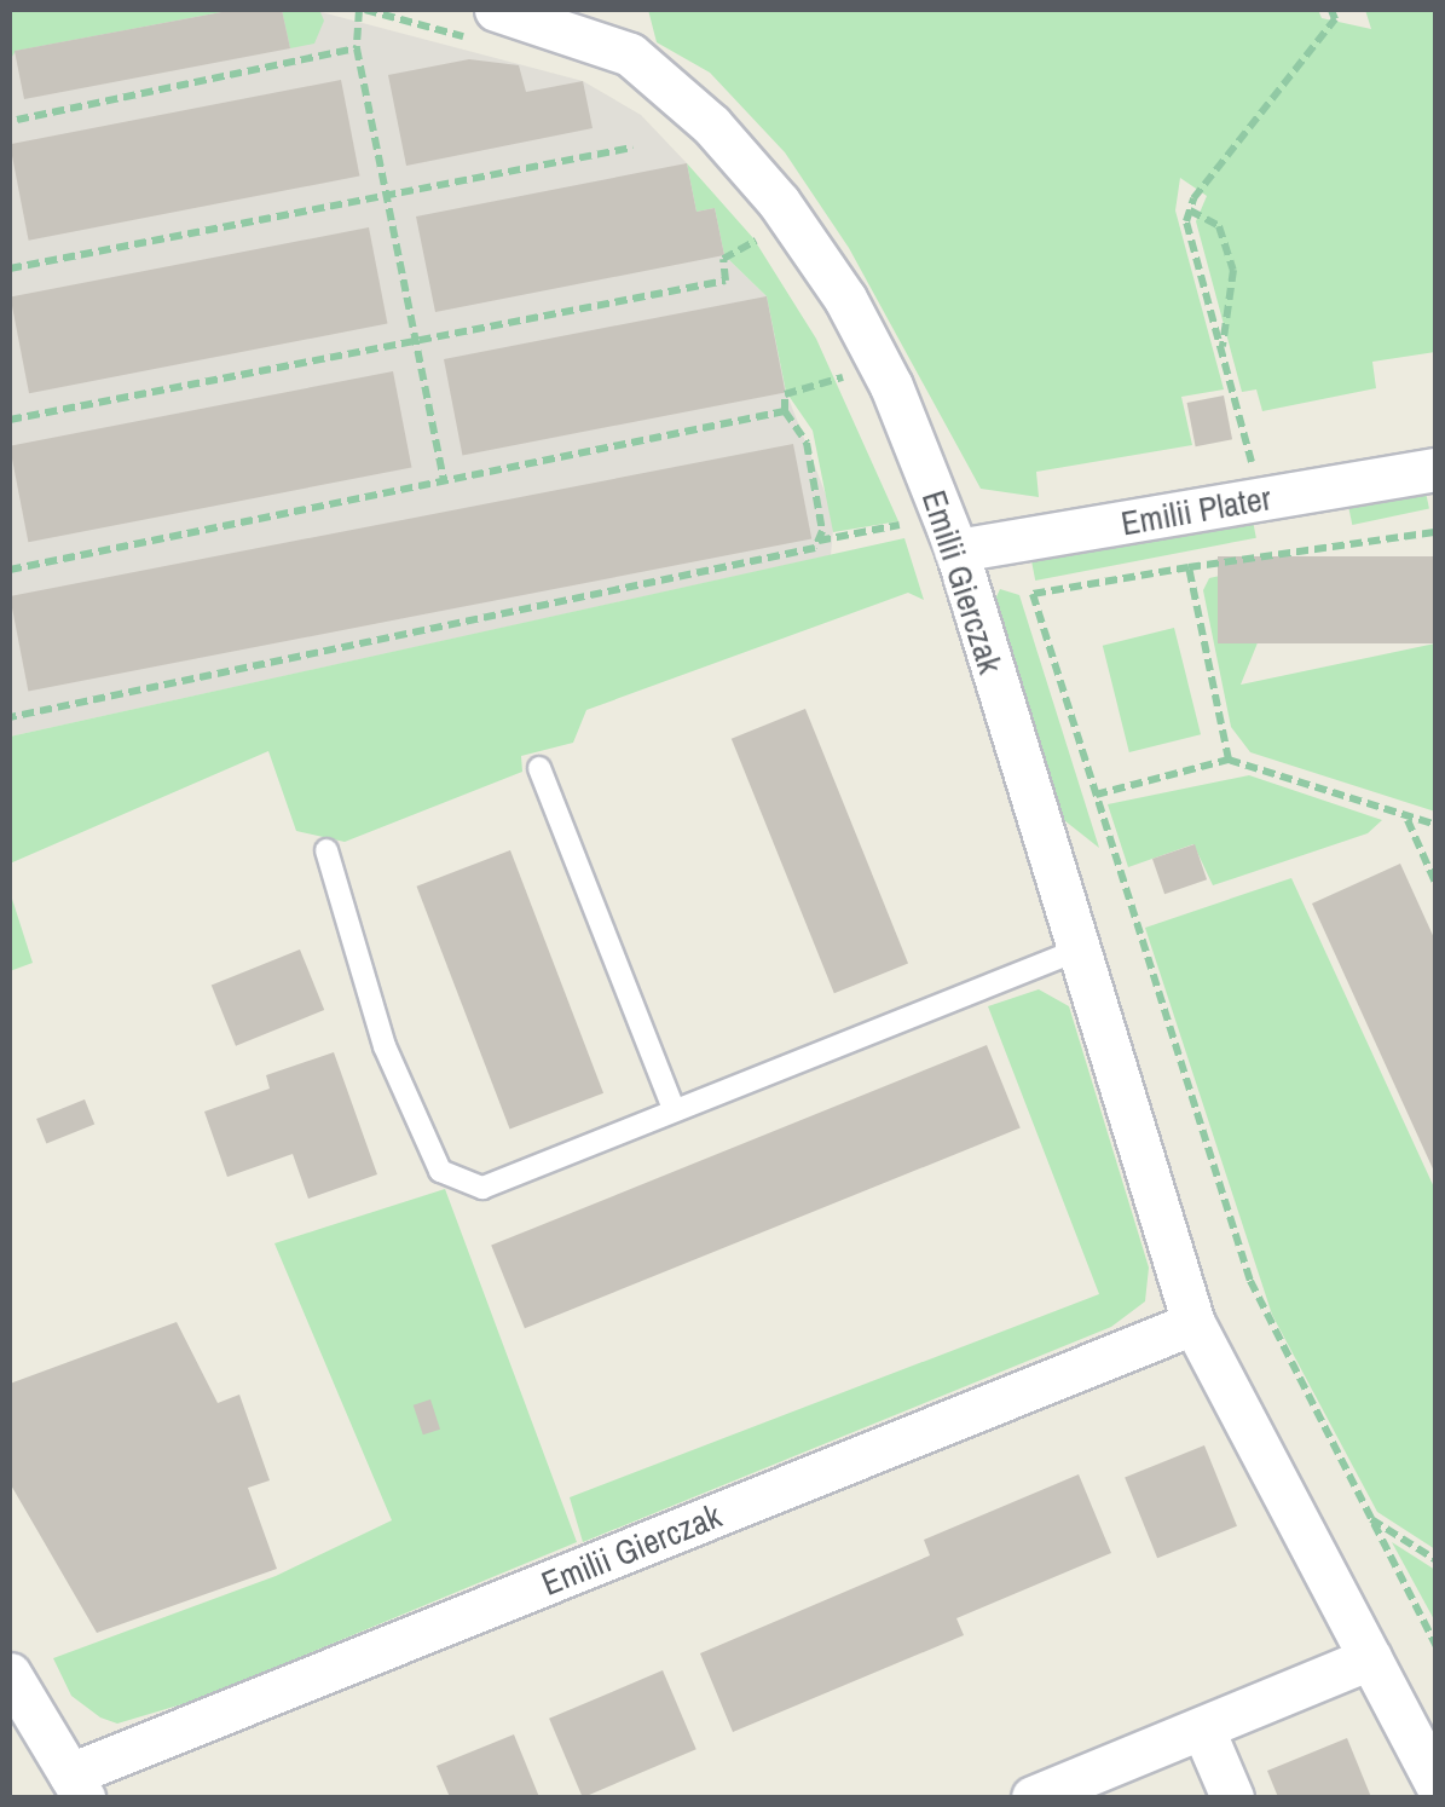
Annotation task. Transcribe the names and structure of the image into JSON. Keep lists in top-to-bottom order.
{
  "streets": {
    "street": ["Emilii Plater", "Emilii Gierczak"]
  },
  "crossings": [
    ["Emilii Plater", "Emilii Gierczak"]
  ]
}
